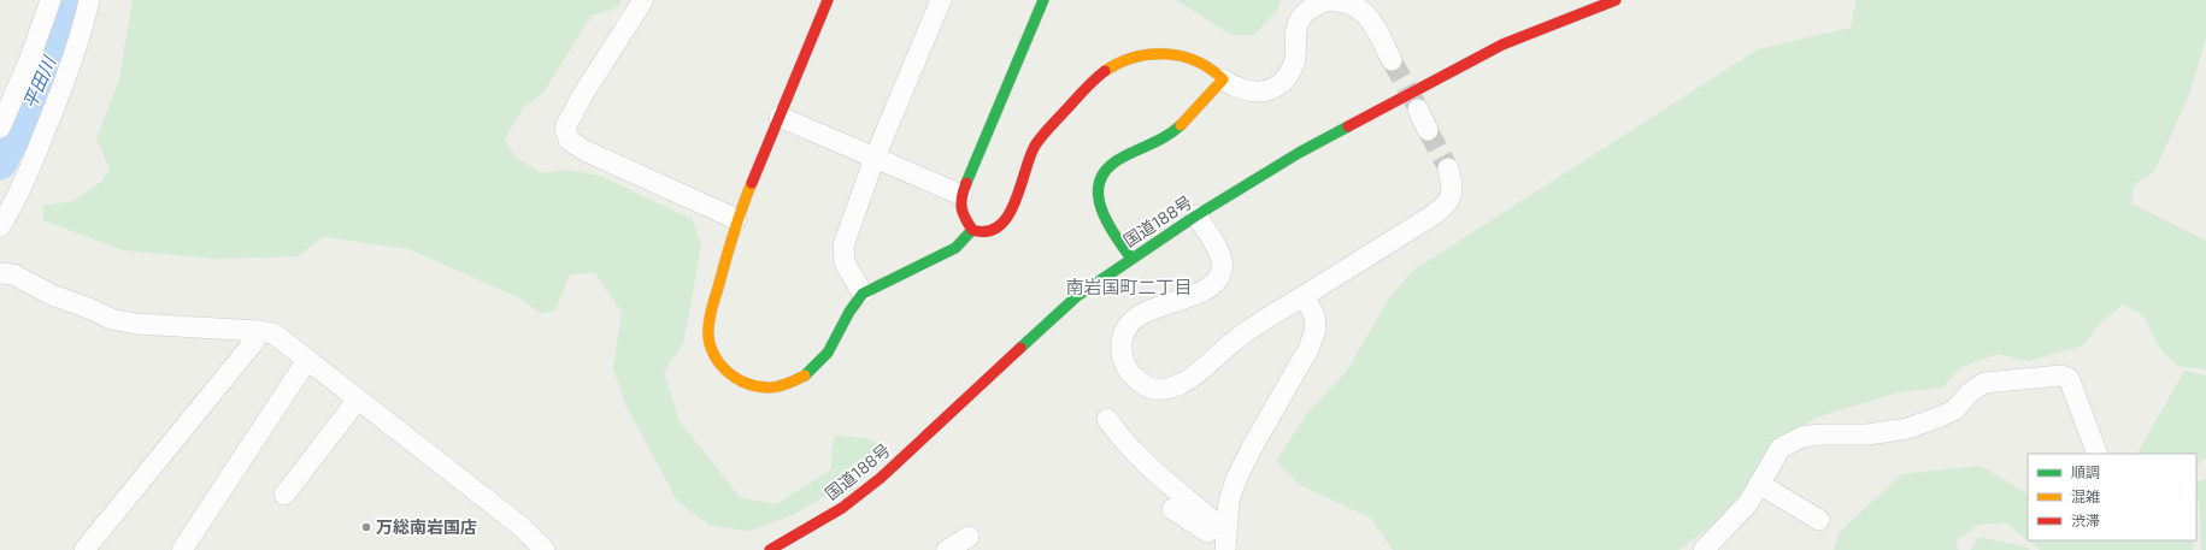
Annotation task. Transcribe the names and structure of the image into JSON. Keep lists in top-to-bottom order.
{
  "streets": {
    "main road": ["国道188号"]
  },
  "districts": ["南岩国町二丁目"],
  "water": ["平田川"],
  "places": ["万総南岩国店"],
  "legend": ["順調", "混雑", "渋滞"]
}
